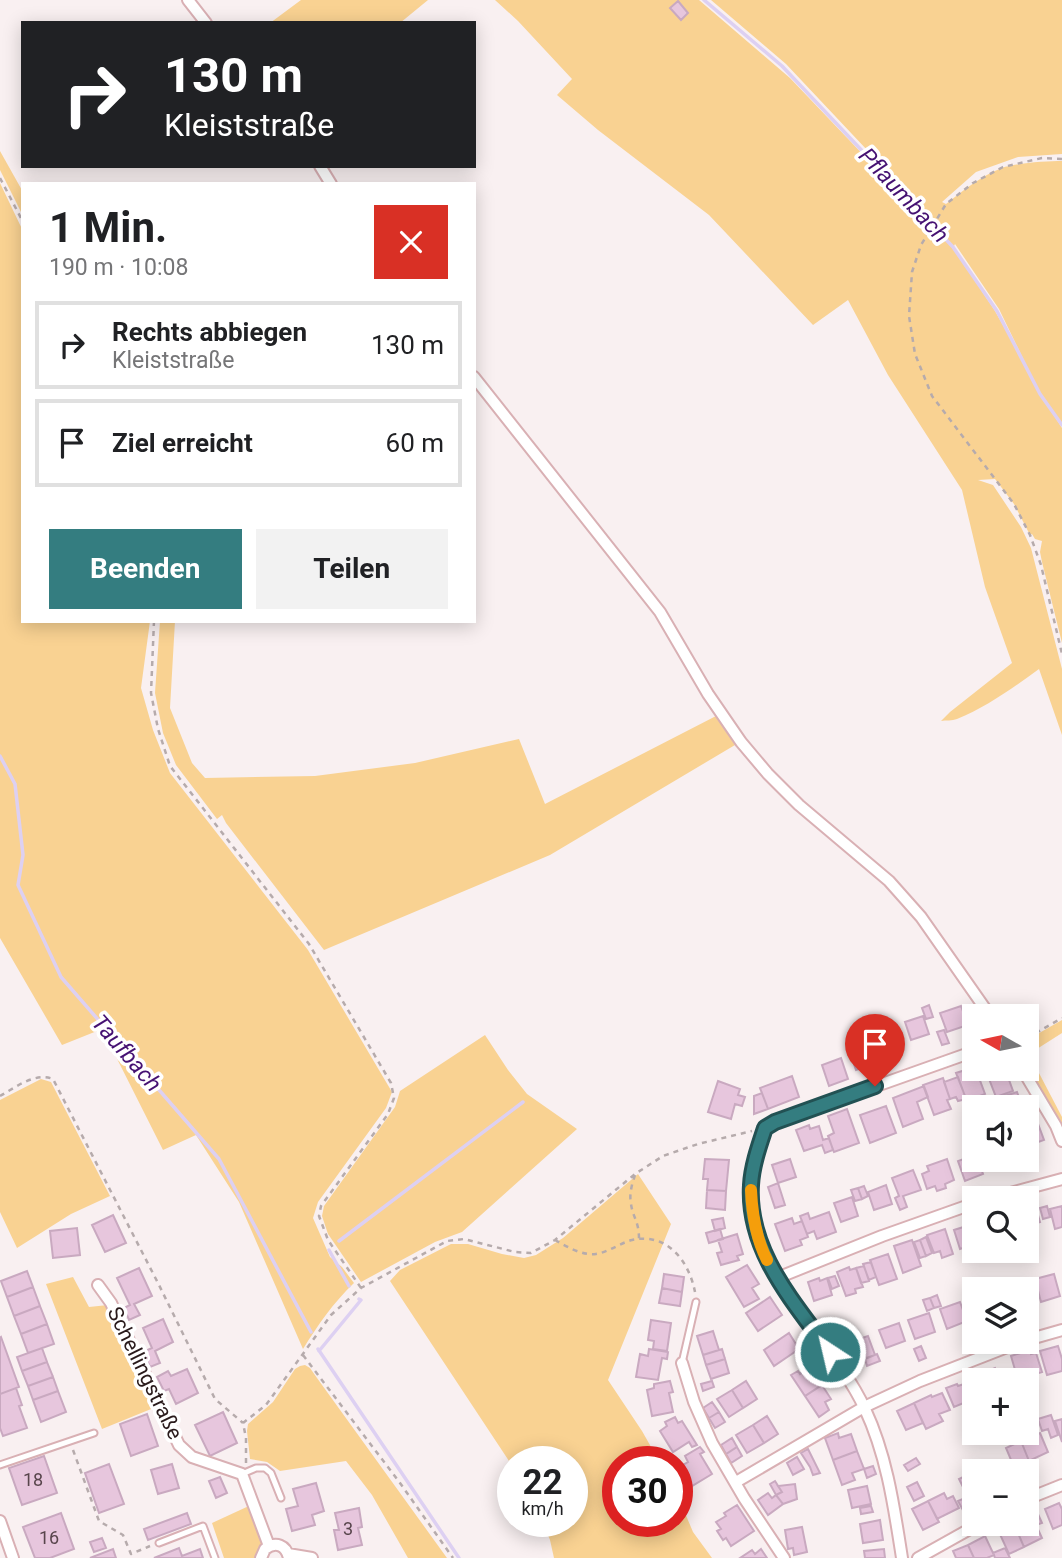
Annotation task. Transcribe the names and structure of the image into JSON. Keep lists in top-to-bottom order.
{
  "streets": {
    "street": ["Schellingstraße"]
  },
  "water": ["Pflaumbach", "Taufbach"],
  "house_numbers": ["18", "3", "16"],
  "north": "left",
  "page": {
    "turn": ["130 m", "Kleiststraße"],
    "heading": ["1 Min.", "190 m · 10:08"],
    "list": [
      {
        "name": "Rechts abbiegen",
        "note": "Kleiststraße",
        "value": "130 m"
      },
      {
        "name": "Ziel erreicht",
        "value": "60 m"
      }
    ],
    "buttons": ["Beenden", "Teilen"],
    "map_buttons": ["+", "−"],
    "speed": "22 km/h",
    "limit": "30"
  }
}
